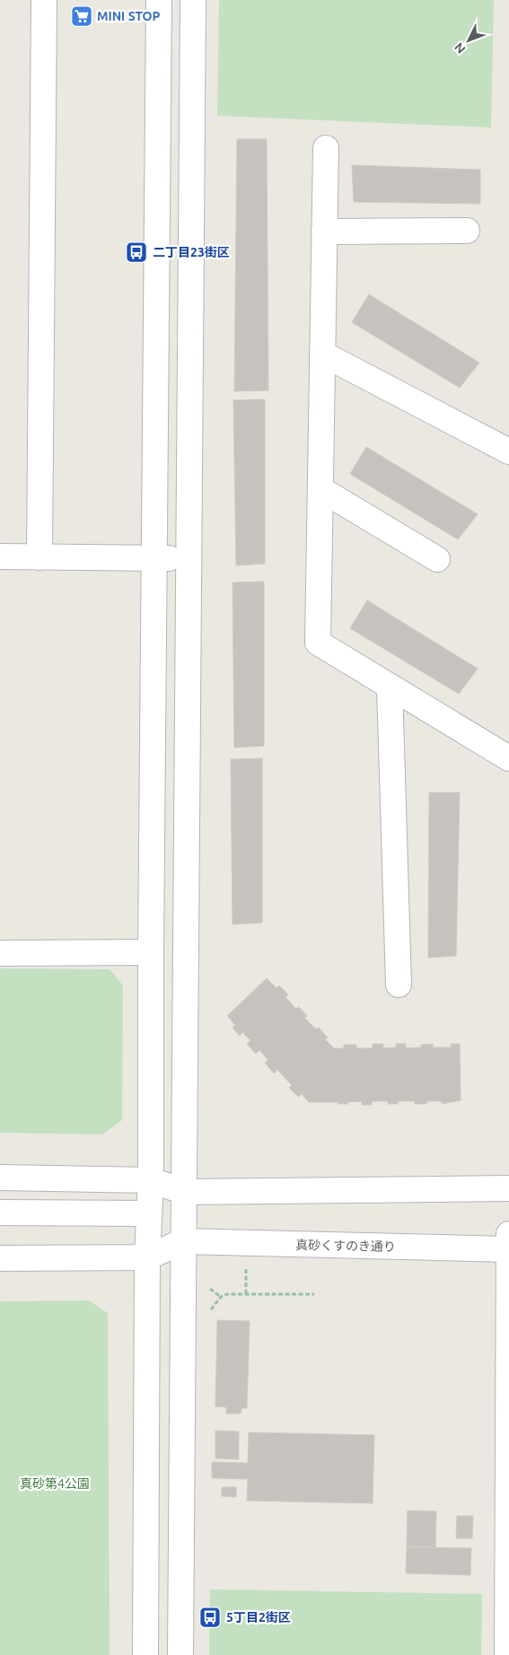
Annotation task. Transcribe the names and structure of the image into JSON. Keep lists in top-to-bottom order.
{
  "streets": {
    "street": ["真砂くすのき通り"]
  },
  "parks": ["真砂第4公園"],
  "places": {
    "supermarket": ["MINI STOP"],
    "bus stop": ["二丁目23街区", "5丁目2街区"]
  },
  "north": "bottom left"
}
